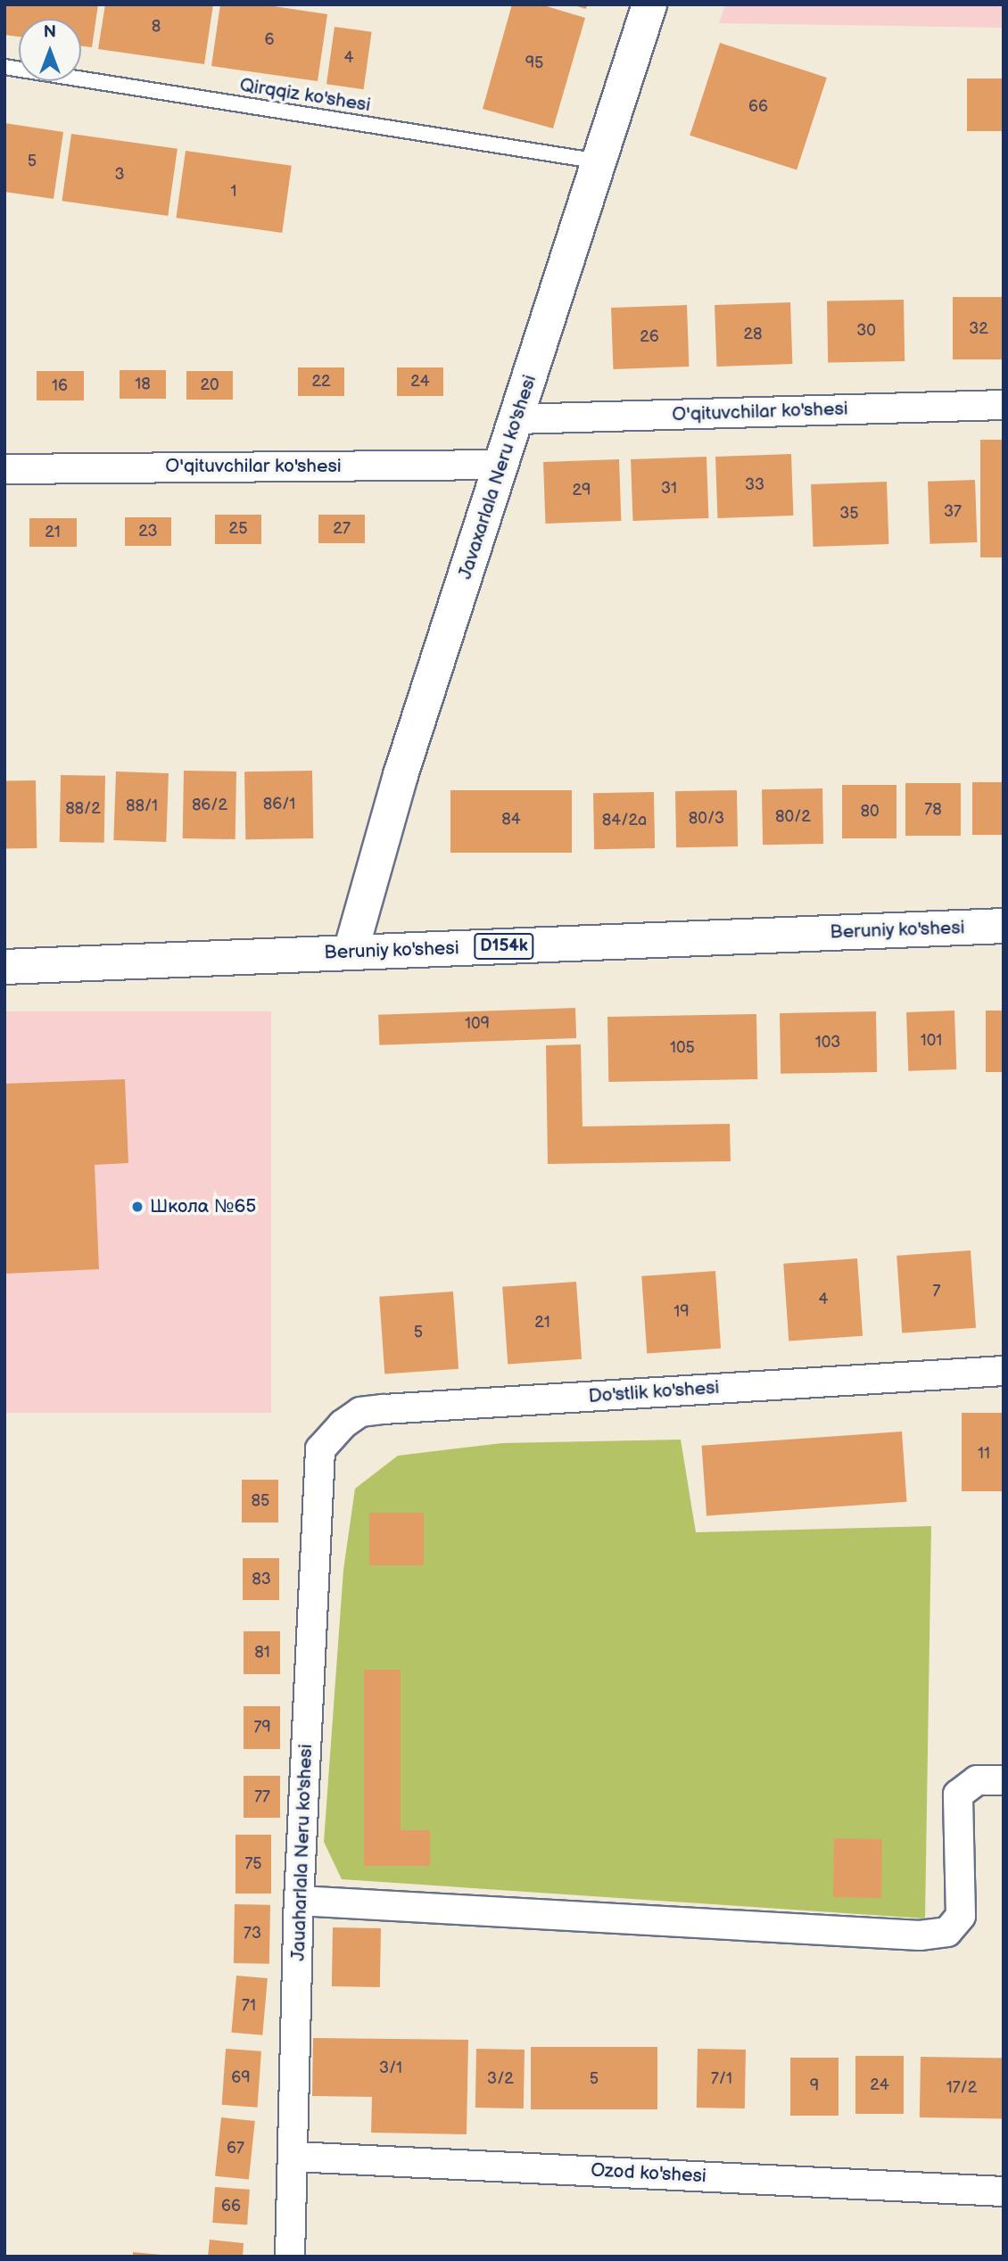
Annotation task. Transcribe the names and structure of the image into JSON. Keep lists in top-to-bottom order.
{
  "streets": {
    "street": [
      "O'qituvchilar ko'shesi",
      "Javaxarlala Neru ko'shesi",
      "Beruniy ko'shesi",
      "D154k",
      "Do'stlik ko'shesi",
      "Jauaharlala Neru ko'shesi",
      "Ozod ko'shesi"
    ],
    "lane": ["Qirqqiz ko'shesi"]
  },
  "crossings": [
    ["Qirqqiz ko'shesi", "Javaxarlala Neru ko'shesi"],
    ["O'qituvchilar ko'shesi", "Javaxarlala Neru ko'shesi"],
    ["Javaxarlala Neru ko'shesi", "Beruniy ko'shesi"],
    ["Do'stlik ko'shesi", "Jauaharlala Neru ko'shesi"],
    ["Jauaharlala Neru ko'shesi", "Ozod ko'shesi"]
  ],
  "places": ["Школа №65"],
  "house_numbers": [
    "8",
    "6",
    "4",
    "95",
    "66",
    "5",
    "3",
    "1",
    "32",
    "30",
    "28",
    "26",
    "22",
    "24",
    "18",
    "20",
    "16",
    "33",
    "31",
    "29",
    "37",
    "35",
    "25",
    "27",
    "23",
    "21",
    "86/1",
    "86/2",
    "88/1",
    "88/2",
    "78",
    "80",
    "80/2",
    "80/3",
    "84",
    "84/2a",
    "109",
    "101",
    "103",
    "105",
    "7",
    "4",
    "19",
    "21",
    "5",
    "11",
    "85",
    "83",
    "81",
    "79",
    "77",
    "75",
    "73",
    "71",
    "3/1",
    "69",
    "3/2",
    "5",
    "7/1",
    "24",
    "9",
    "17/2",
    "67",
    "66"
  ],
  "north": "top"
}
